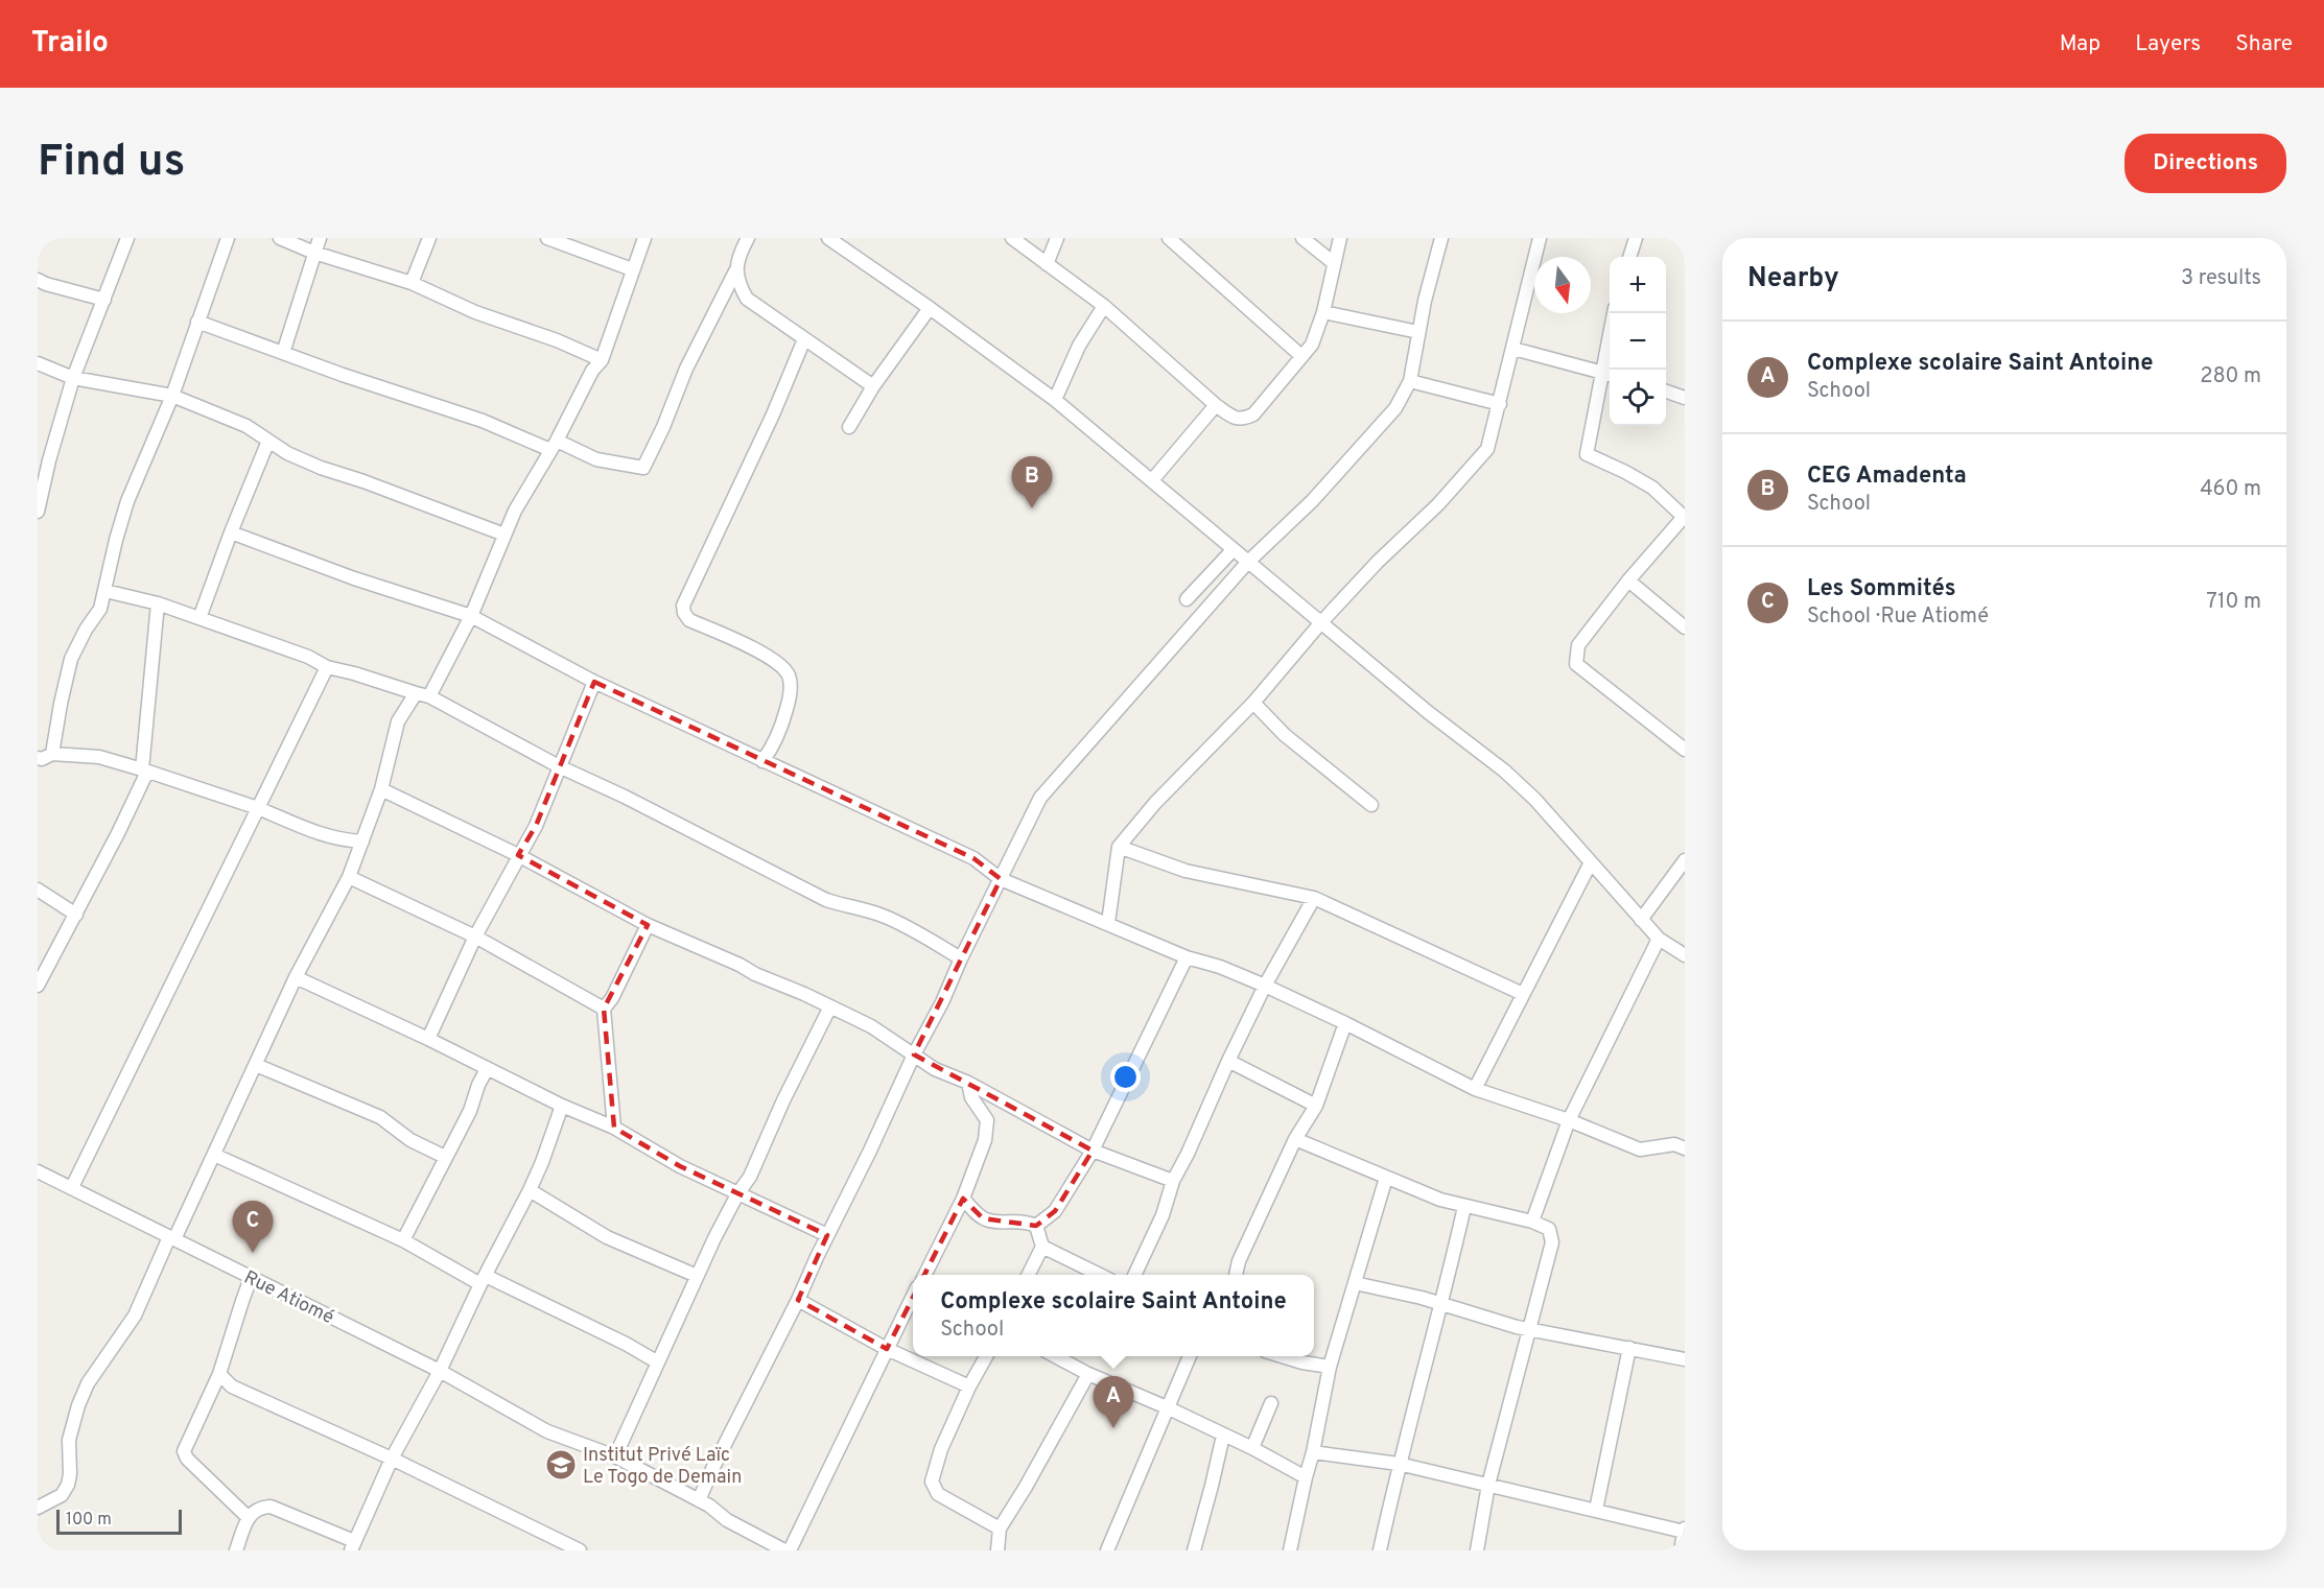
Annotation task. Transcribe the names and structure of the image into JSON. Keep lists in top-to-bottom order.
{
  "streets": {
    "street": ["Rue Atiomé"]
  },
  "places": {
    "school or university": ["Institut Privé Laïc Le Togo de Demain"]
  },
  "scale_bar": "100 m",
  "north": "bottom",
  "page": {
    "header": "Trailo",
    "nav": ["Map", "Layers", "Share"],
    "buttons": "Directions",
    "title": "Find us",
    "heading": ["Nearby", "3 results"],
    "map_buttons": ["+", "−"],
    "list": [
      {
        "mark": "A",
        "name": "Complexe scolaire Saint Antoine",
        "note": "School",
        "value": "280 m"
      },
      {
        "mark": "B",
        "name": "CEG Amadenta",
        "note": "School",
        "value": "460 m"
      },
      {
        "mark": "C",
        "name": "Les Sommités",
        "note": "School · Rue Atiomé",
        "value": "710 m"
      }
    ],
    "pins": ["B", "C", "A"],
    "popup": ["Complexe scolaire Saint Antoine", "School"],
    "scale": "100 m"
  }
}
